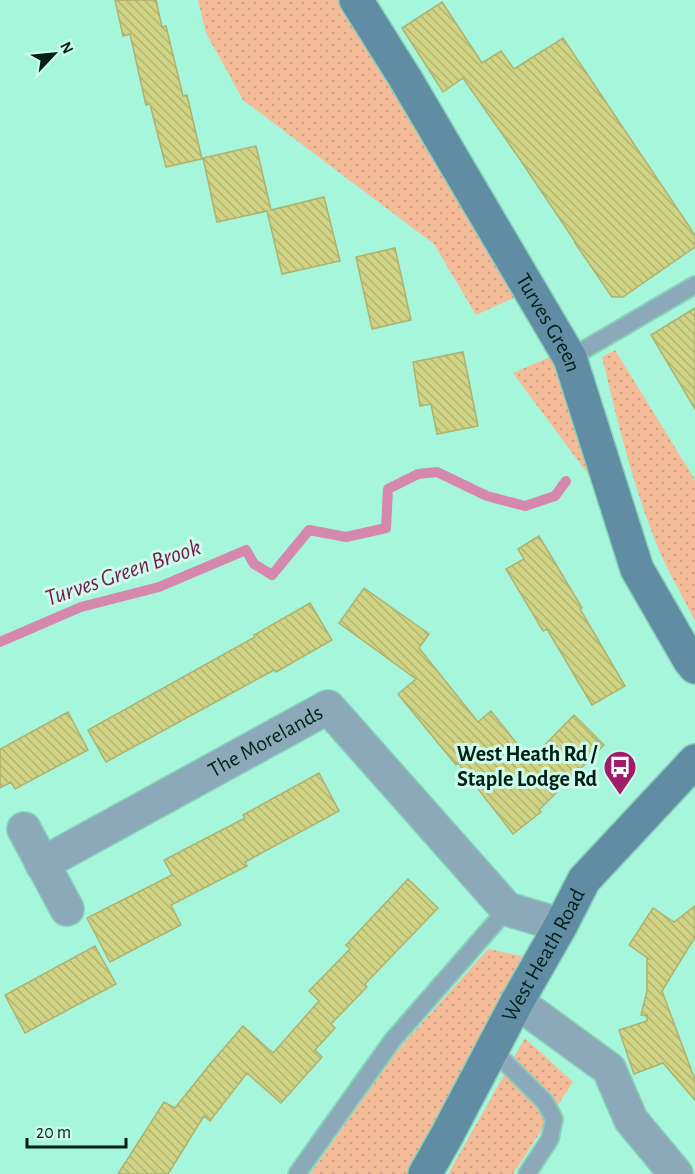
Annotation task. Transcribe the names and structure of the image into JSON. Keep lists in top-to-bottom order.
{
  "streets": {
    "street": ["Turves Green", "The Morelands", "West Heath Road"]
  },
  "water": ["Turves Green Brook"],
  "places": {
    "bus stop": ["West Heath Rd / Staple Lodge Rd"]
  },
  "scale_bar": "20 m",
  "north": "top right"
}
